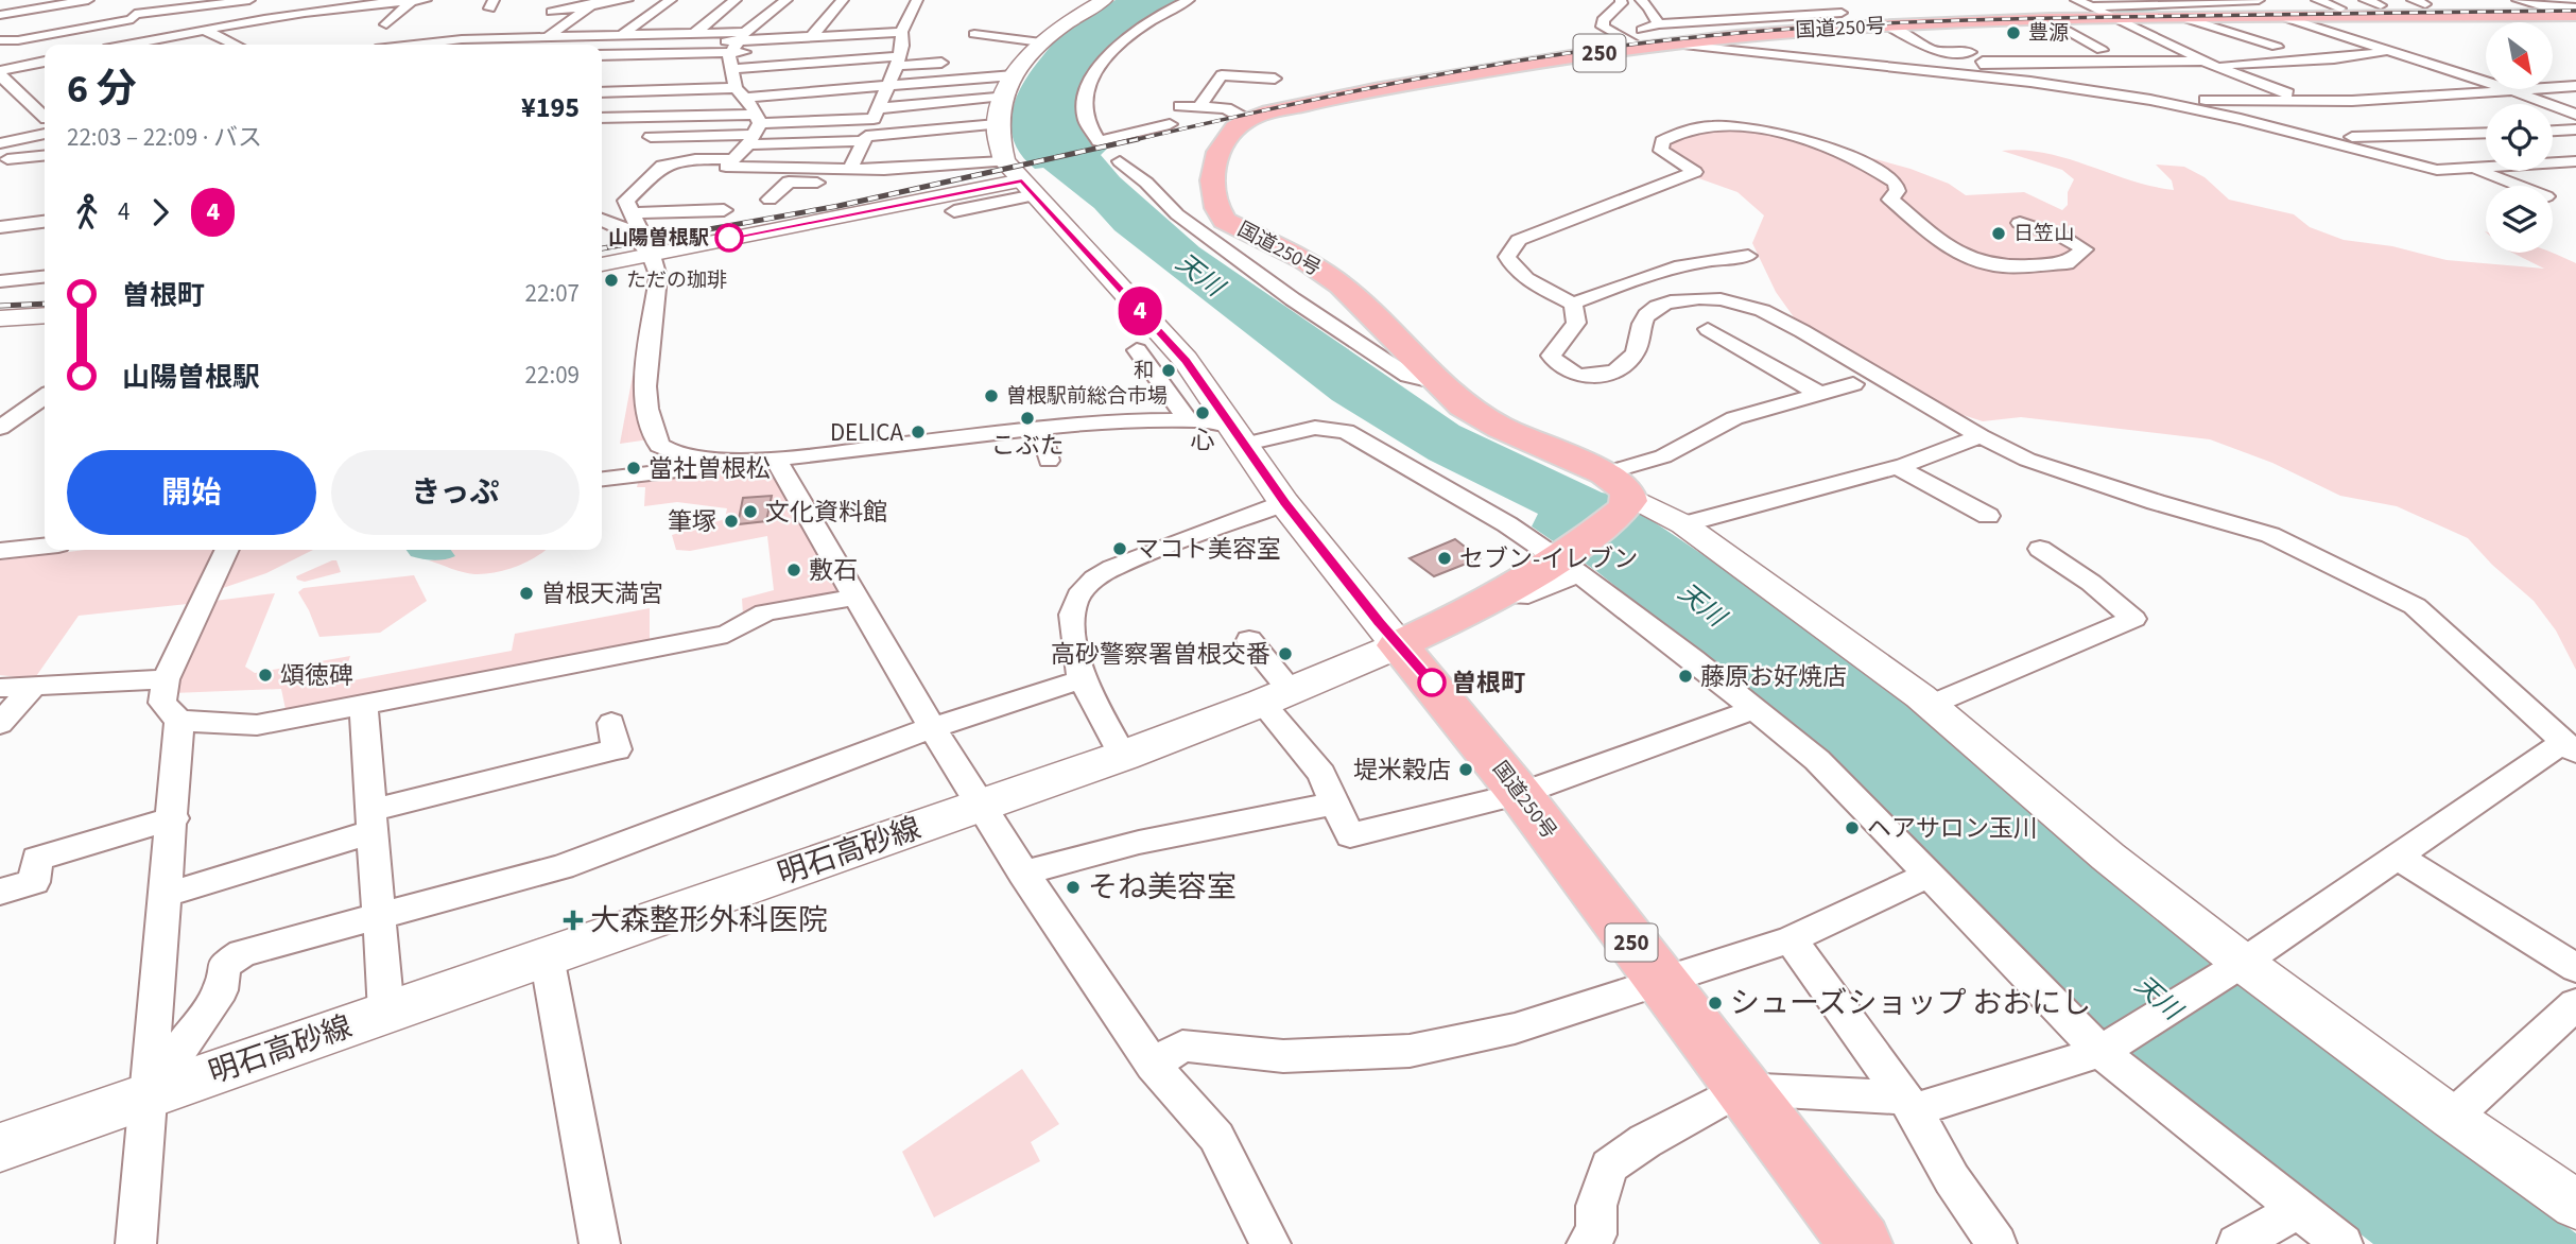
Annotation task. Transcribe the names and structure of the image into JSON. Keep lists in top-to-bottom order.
{
  "streets": {
    "highway": ["国道250号", "250"],
    "main road": ["明石高砂線"]
  },
  "crossings": [
    ["国道250号", "明石高砂線"]
  ],
  "water": ["天川"],
  "places": {
    "other": [
      "豊源",
      "日笠山",
      "山陽曽根駅",
      "ただの珈琲",
      "和",
      "曽根駅前総合市場",
      "心",
      "こぶた",
      "DELICA",
      "當社曽根松",
      "文化資料館",
      "筆塚",
      "マコト美容室",
      "セブン-イレブン",
      "敷石",
      "曽根天満宮",
      "高砂警察署曽根交番",
      "頌徳碑",
      "藤原お好焼店",
      "曽根町",
      "堤米穀店",
      "ヘアサロン玉川",
      "そね美容室",
      "シューズショップ おおにし"
    ],
    "health": ["大森整形外科医院"]
  },
  "lines": ["bus line 4"],
  "north": "bottom right",
  "page": {
    "on_map": "4",
    "heading": ["6 分", "22:03 – 22:09 · バス", "¥195"],
    "legs": ["4", "4"],
    "list": [
      {
        "name": "曽根町",
        "value": "22:07"
      },
      {
        "name": "山陽曽根駅",
        "value": "22:09"
      }
    ],
    "buttons": ["開始", "きっぷ"]
  }
}
